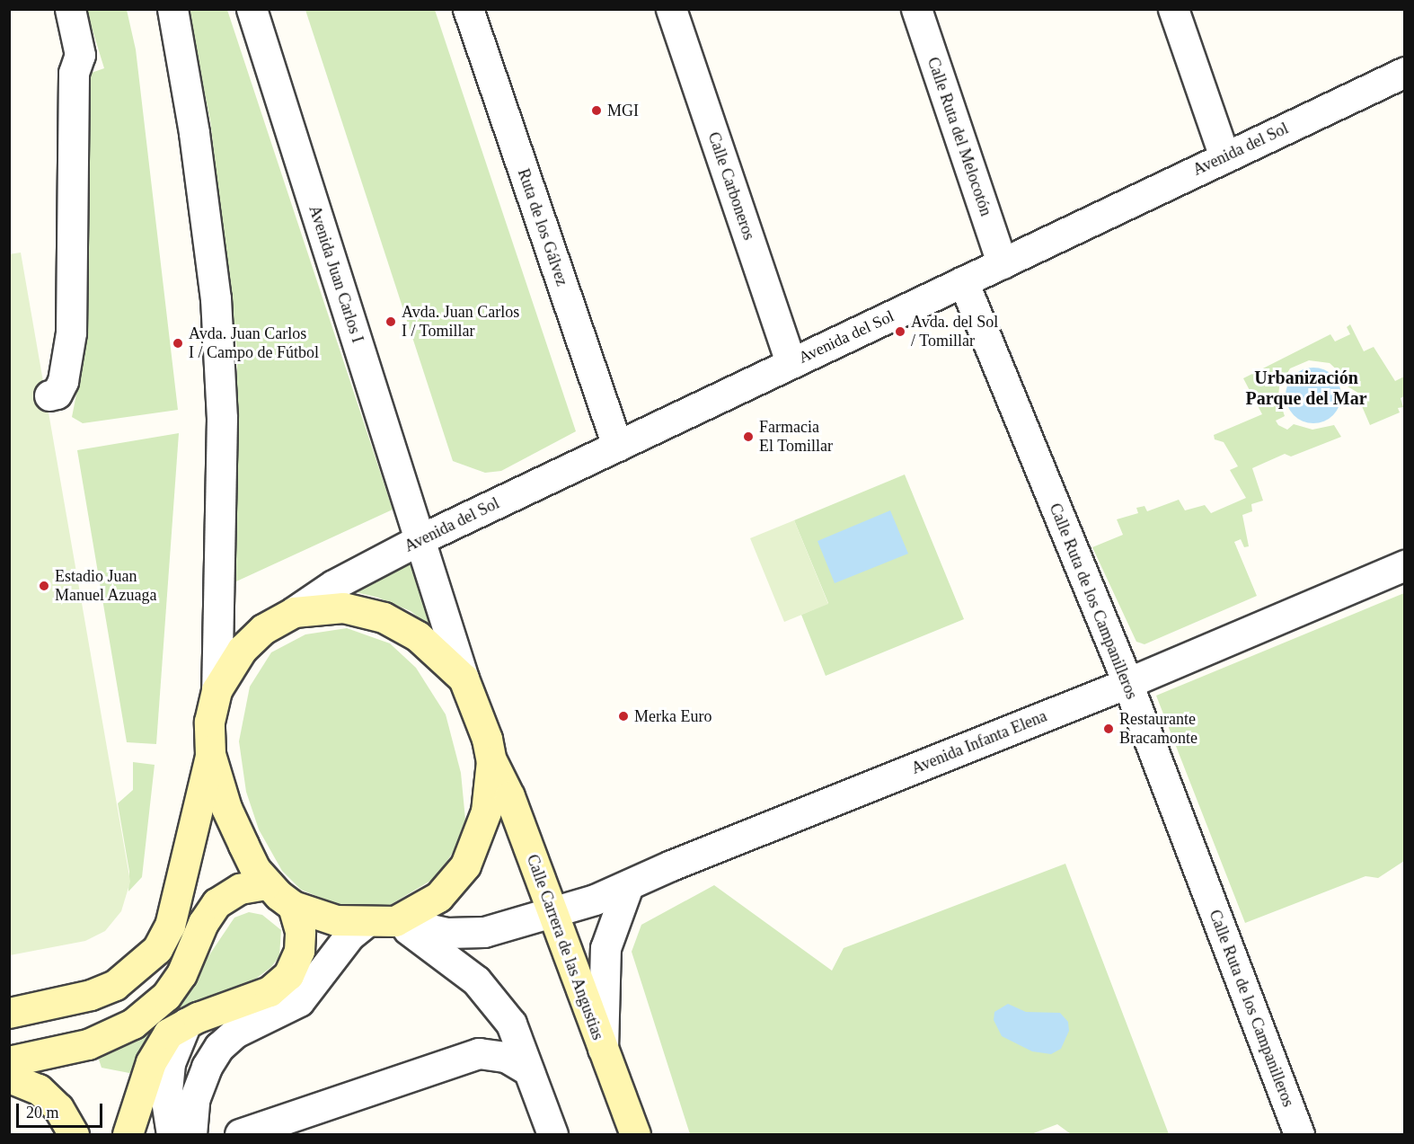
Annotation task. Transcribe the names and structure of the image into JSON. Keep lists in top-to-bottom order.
{
  "streets": {
    "main road": ["Calle Carrera de las Angustias"],
    "street": [
      "Calle Ruta del Melocotón",
      "Avenida del Sol",
      "Calle Carboneros",
      "Ruta de los Gálvez",
      "Avenida Juan Carlos I",
      "Calle Ruta de los Campanilleros",
      "Avenida Infanta Elena"
    ]
  },
  "crossings": [
    ["Calle Ruta del Melocotón", "Avenida del Sol"],
    ["Avenida del Sol", "Calle Carboneros"],
    ["Avenida del Sol", "Ruta de los Gálvez"],
    ["Avenida del Sol", "Avenida Juan Carlos I"],
    ["Avenida del Sol", "Calle Ruta de los Campanilleros"],
    ["Calle Ruta de los Campanilleros", "Avenida Infanta Elena"],
    ["Avenida Infanta Elena", "Calle Carrera de las Angustias"]
  ],
  "districts": ["Urbanización Parque del Mar"],
  "places": [
    "MGI",
    "Avda. Juan Carlos I / Tomillar",
    "Avda. del Sol / Tomillar",
    "Avda. Juan Carlos I / Campo de Fútbol",
    "Farmacia El Tomillar",
    "Estadio Juan Manuel Azuaga",
    "Merka Euro",
    "Restaurante Bracamonte"
  ],
  "scale_bar": "20 m"
}
